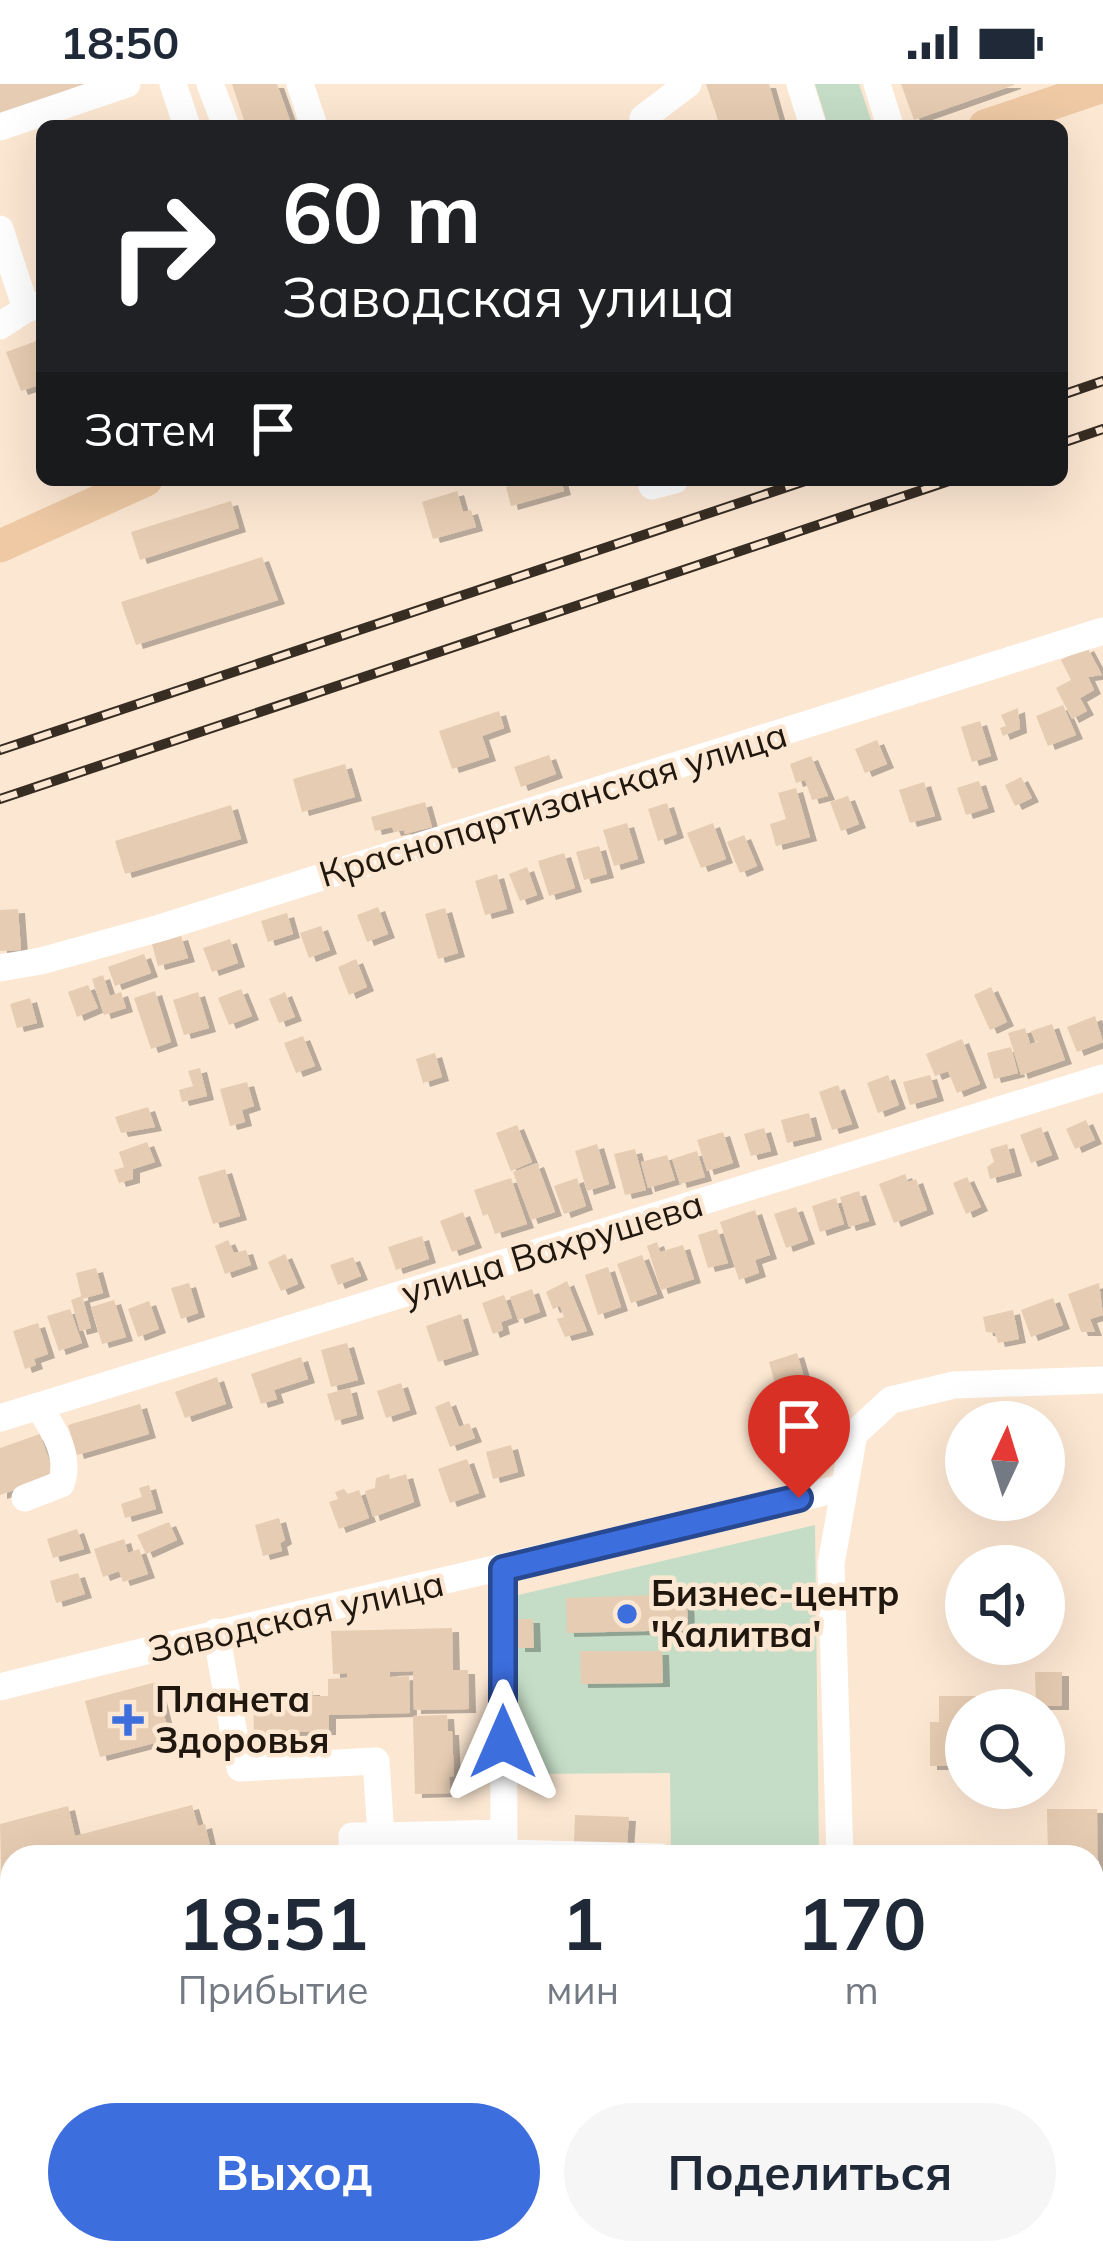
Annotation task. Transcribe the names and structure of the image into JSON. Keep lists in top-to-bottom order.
{
  "streets": {
    "street": ["Краснопартизанская улица", "улица Вахрушева", "Заводская улица"]
  },
  "places": {
    "other": ["Бизнес-центр 'Калитва'"],
    "health": ["Планета Здоровья"]
  },
  "north": "top",
  "page": {
    "status": "18:50",
    "turn": ["60 m", "Заводская улица"],
    "then": "Затем",
    "eta": [
      "18:51",
      "Прибытие",
      "1",
      "мин",
      "170",
      "m"
    ],
    "buttons": ["Выход", "Поделиться"]
  }
}
